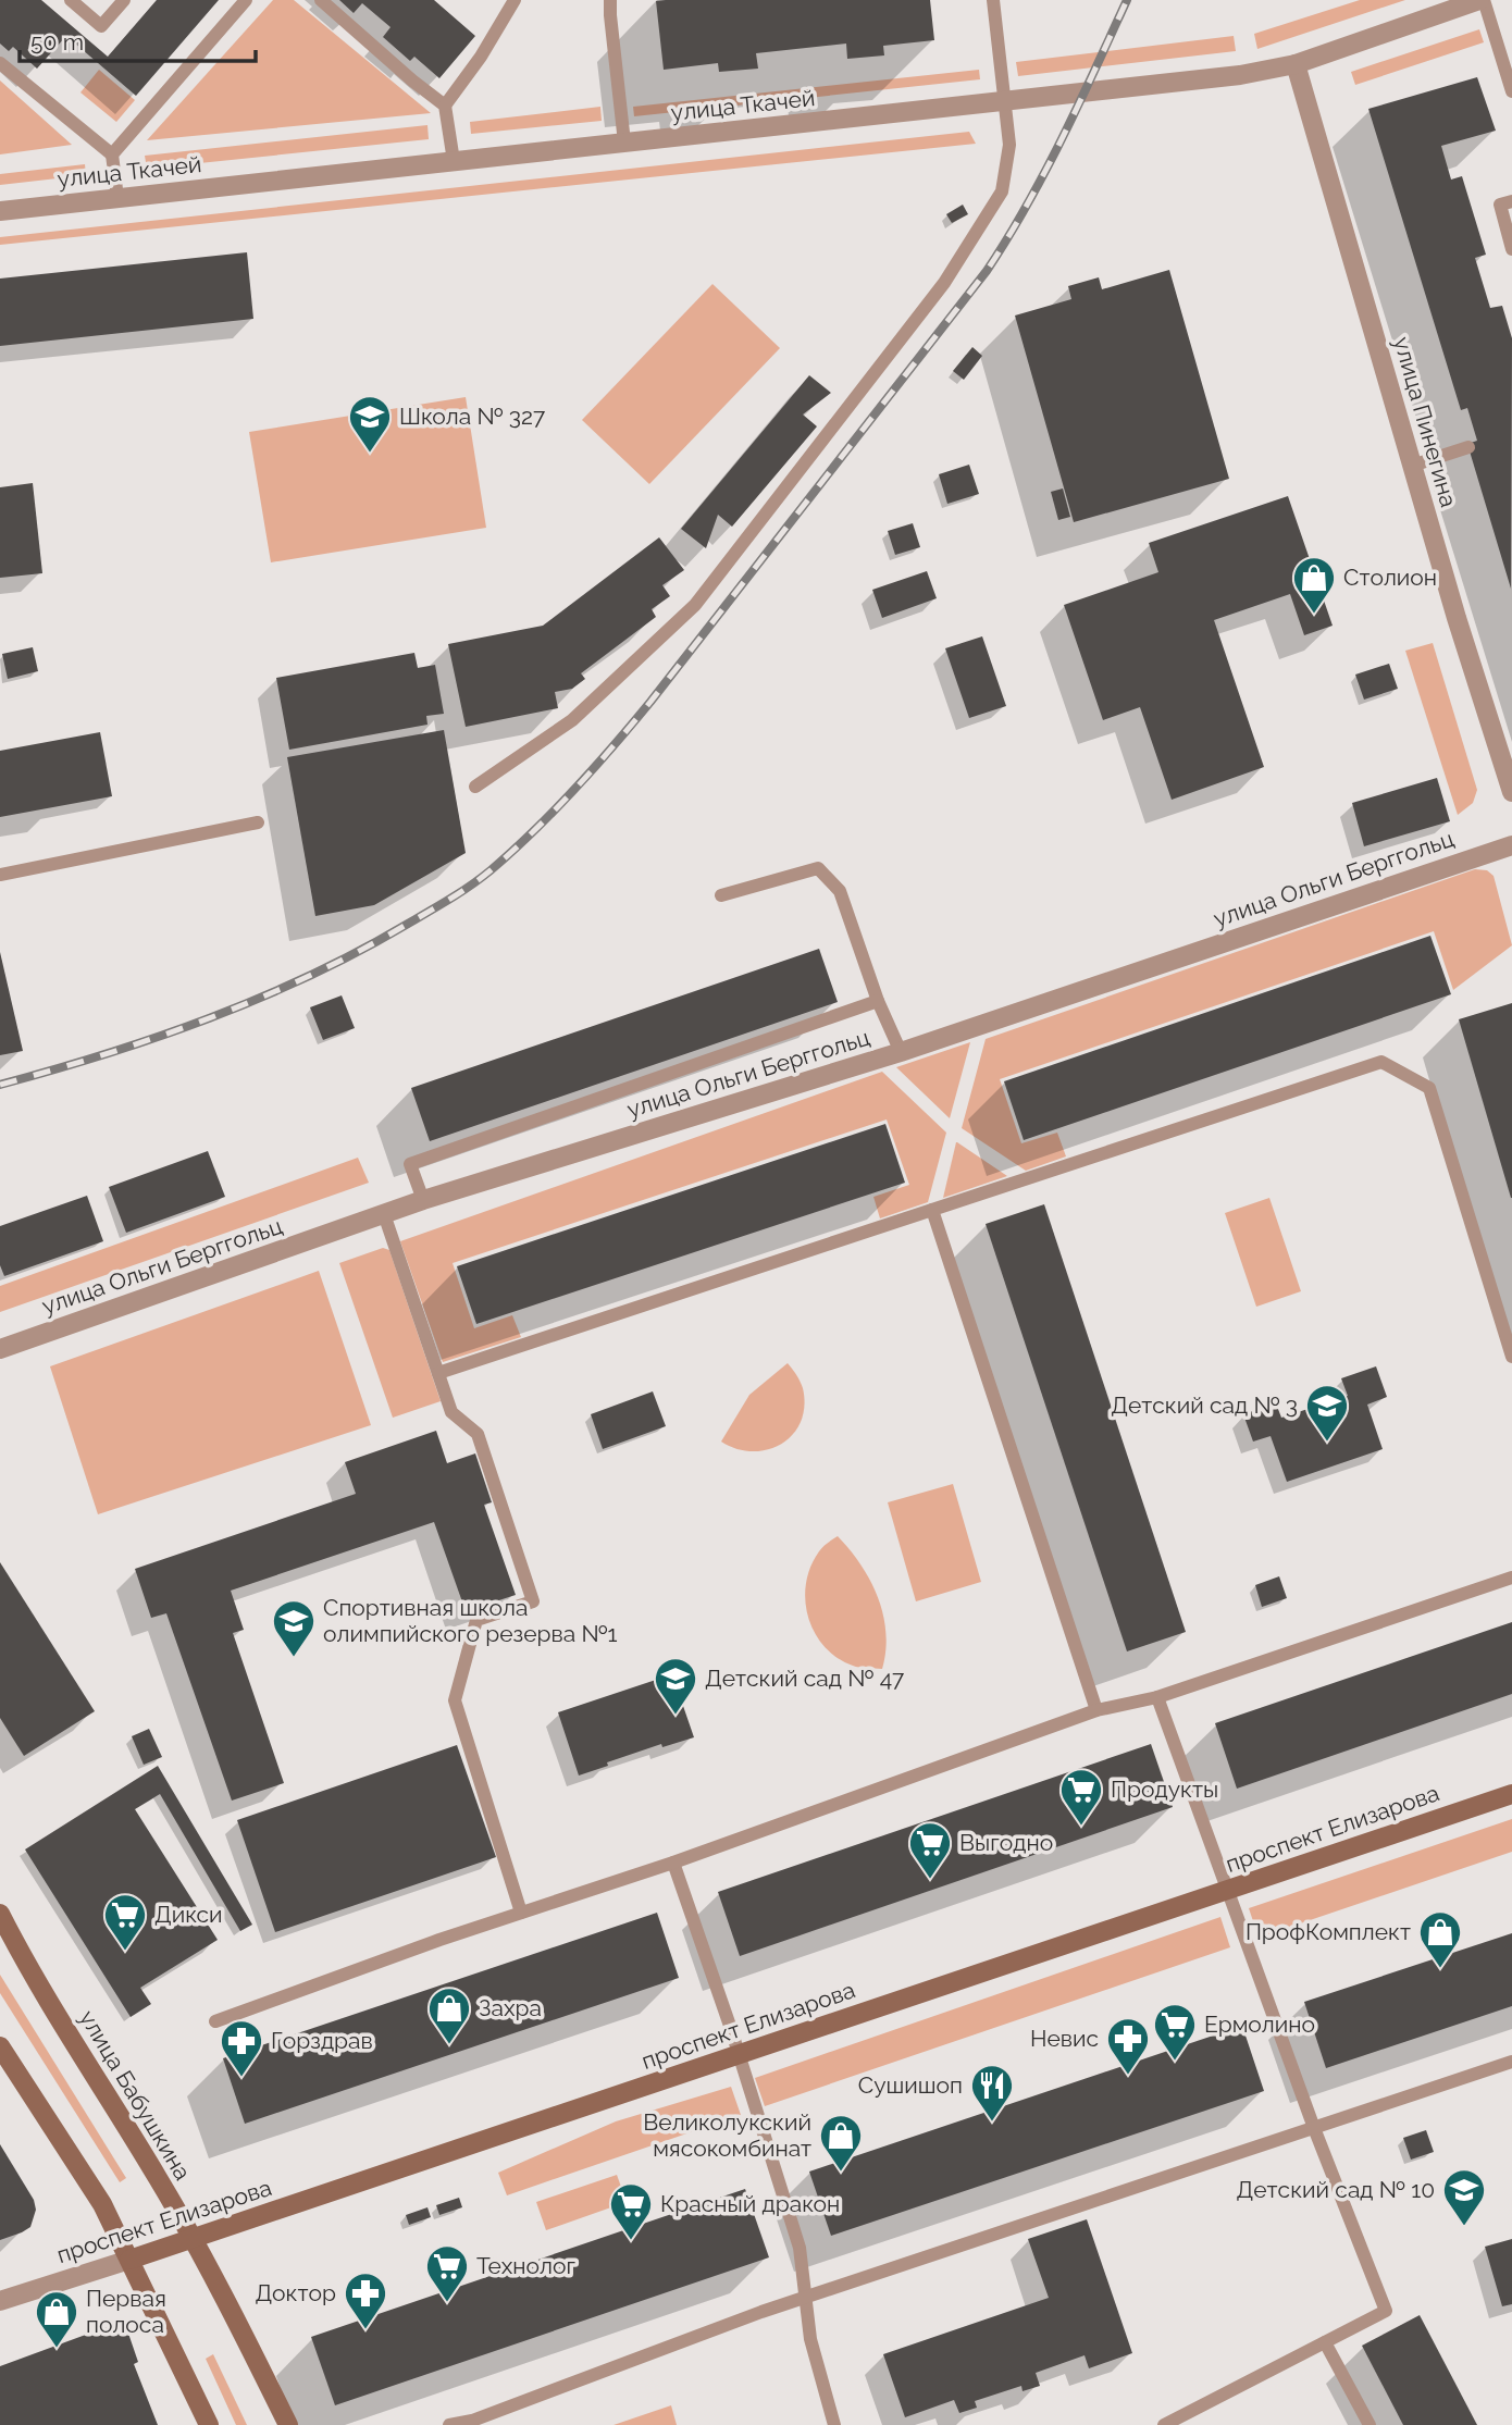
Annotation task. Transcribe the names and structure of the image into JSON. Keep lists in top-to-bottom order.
{
  "streets": {
    "street": [
      "улица Ткачей",
      "улица Пинегина",
      "улица Ольги Берггольц",
      "проспект Елизарова",
      "улица Бабушкина"
    ]
  },
  "crossings": [
    ["улица Ткачей", "улица Пинегина"],
    ["проспект Елизарова", "улица Бабушкина"]
  ],
  "places": {
    "school or university": [
      "Школа № 327",
      "Детский сад № 3",
      "Спортивная школа олимпийского резерва №1",
      "Детский сад № 47",
      "Детский сад № 10"
    ],
    "shop": [
      "Столион",
      "ПрофКомплект",
      "Захра",
      "Великолукский мясокомбинат",
      "Первая полоса"
    ],
    "supermarket": [
      "Продукты",
      "Выгодно",
      "Дикси",
      "Ермолино",
      "Красный дракон",
      "Технолог"
    ],
    "pharmacy": ["Невис", "Горздрав", "Доктор"],
    "restaurant": ["Сушишоп"]
  },
  "scale_bar": "50 m"
}
